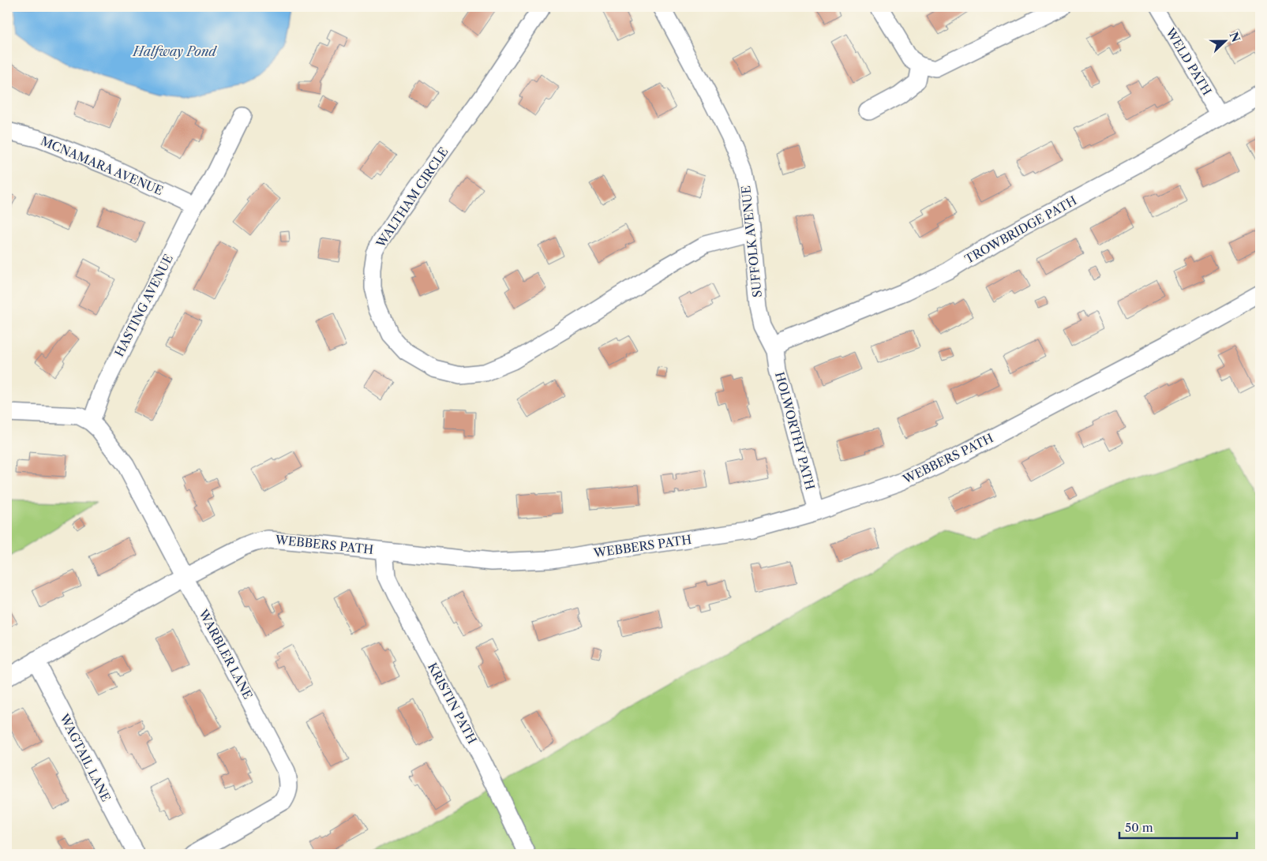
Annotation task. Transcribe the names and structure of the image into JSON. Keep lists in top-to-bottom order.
{
  "streets": {
    "street": [
      "WELD PATH",
      "MCNAMARA AVENUE",
      "WALTHAM CIRCLE",
      "TROWBRIDGE PATH",
      "SUFFOLK AVENUE",
      "HASTING AVENUE",
      "HOLWORTHY PATH",
      "WEBBERS PATH",
      "WARBLER LANE",
      "KRISTIN PATH",
      "WAGTAIL LANE"
    ]
  },
  "crossings": [
    ["WELD PATH", "TROWBRIDGE PATH"],
    ["MCNAMARA AVENUE", "HASTING AVENUE"],
    ["WALTHAM CIRCLE", "SUFFOLK AVENUE"],
    ["TROWBRIDGE PATH", "SUFFOLK AVENUE"],
    ["TROWBRIDGE PATH", "HOLWORTHY PATH"],
    ["SUFFOLK AVENUE", "HOLWORTHY PATH"],
    ["HASTING AVENUE", "WARBLER LANE"],
    ["HOLWORTHY PATH", "WEBBERS PATH"],
    ["WEBBERS PATH", "WARBLER LANE"],
    ["WEBBERS PATH", "KRISTIN PATH"],
    ["WEBBERS PATH", "WAGTAIL LANE"]
  ],
  "water": ["Halfway Pond"],
  "scale_bar": "50 m",
  "north": "right"
}
